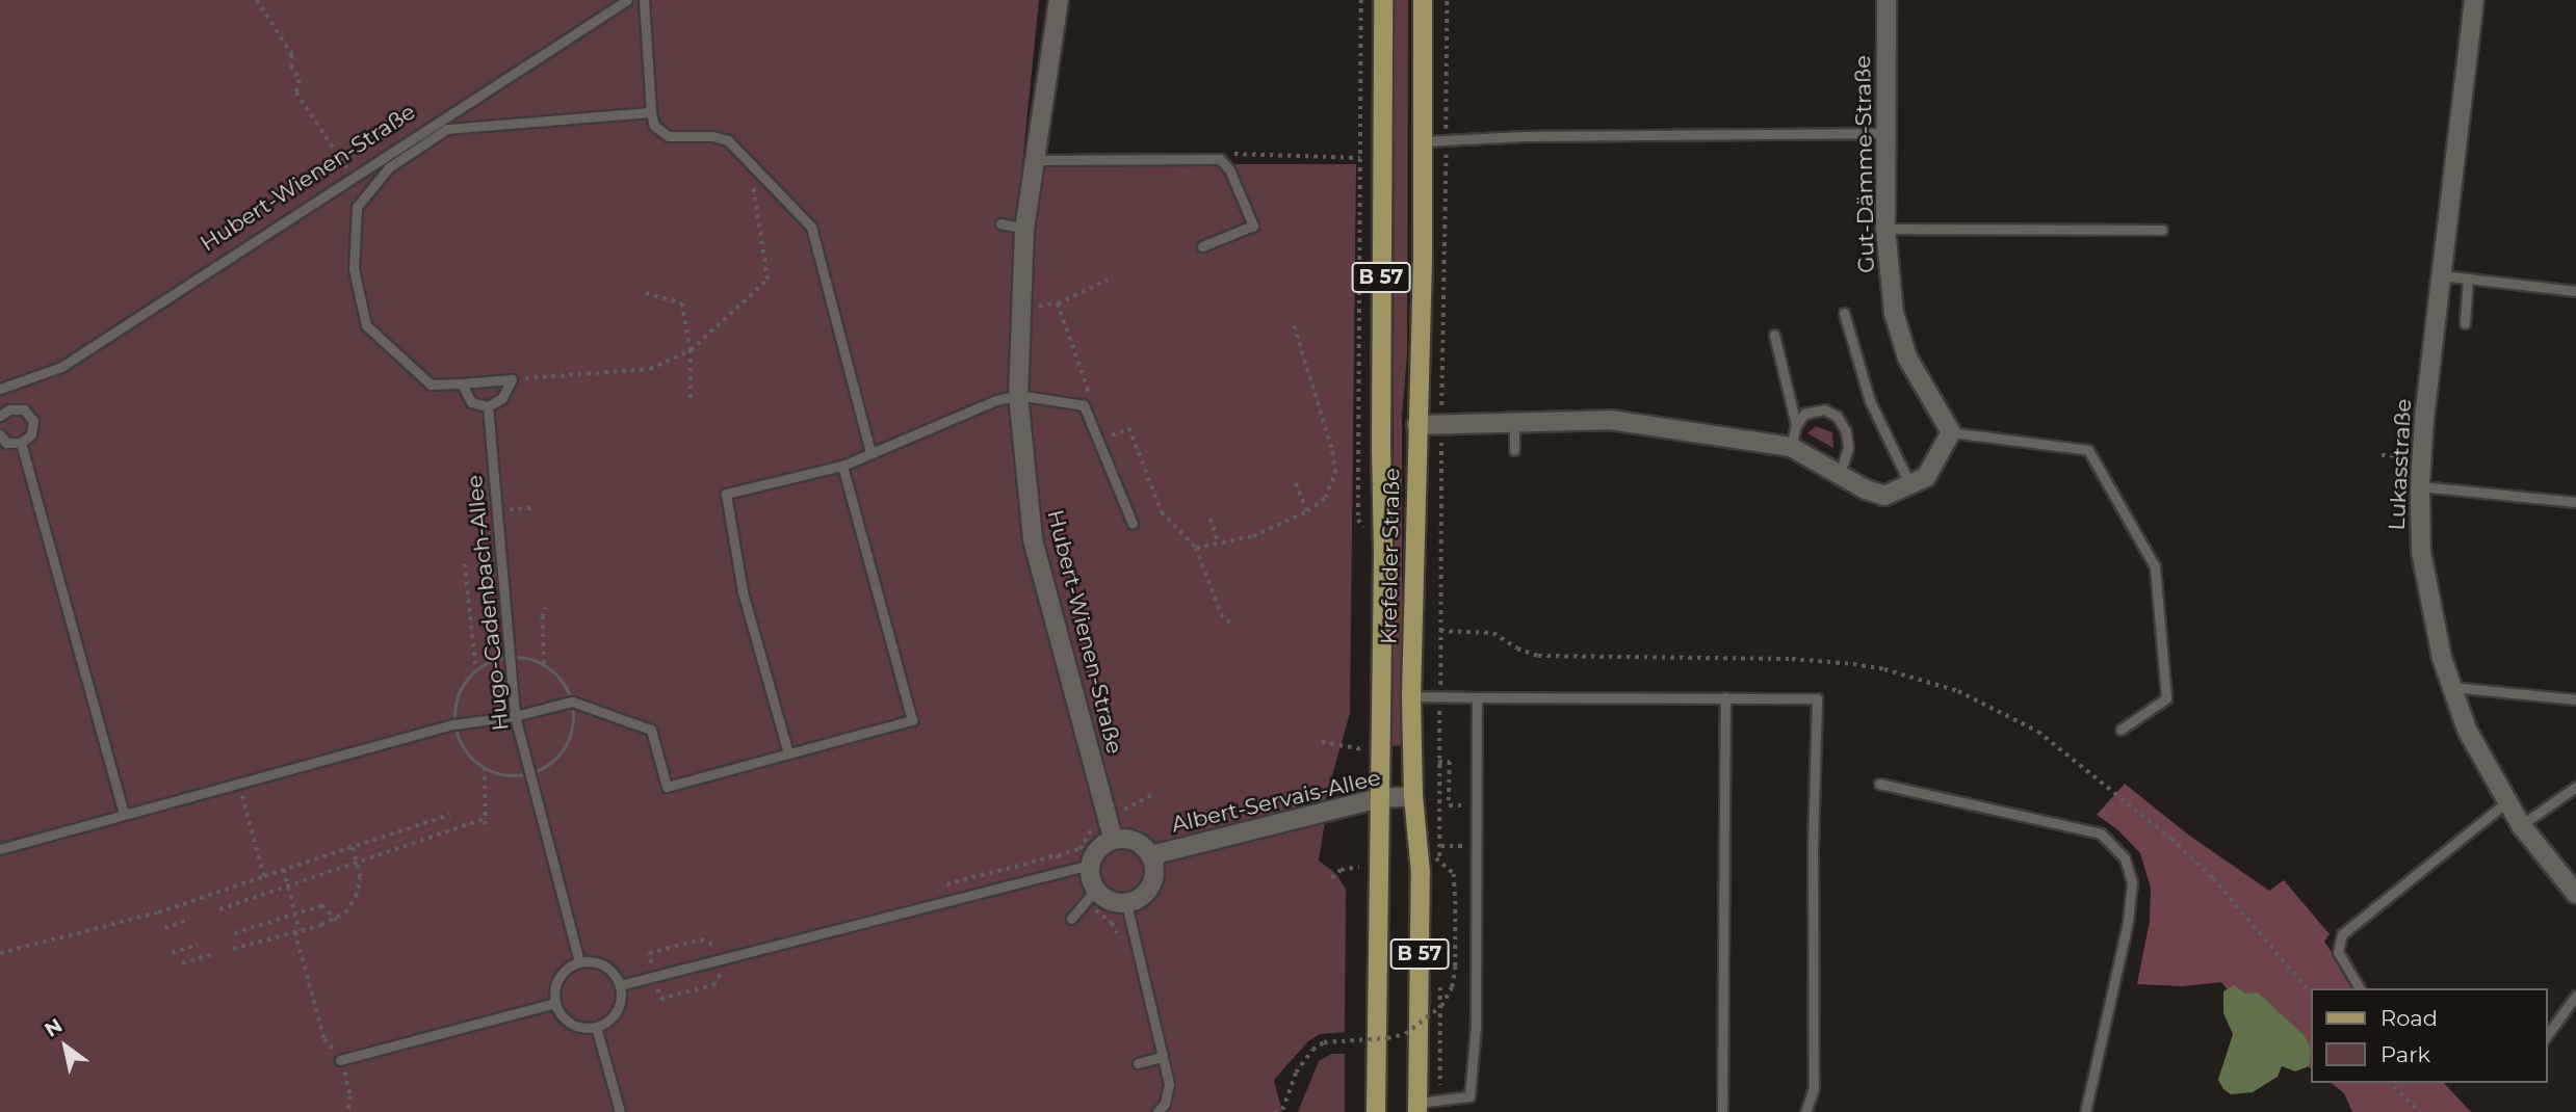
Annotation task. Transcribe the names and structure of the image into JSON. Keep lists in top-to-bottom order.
{
  "streets": {
    "main road": ["B 57", "Krefelder Straße"],
    "street": [
      "Gut-Dämme-Straße",
      "Hubert-Wienen-Straße",
      "Lukasstraße",
      "Albert-Servais-Allee"
    ],
    "lane": ["Hugo-Cadenbach-Allee"]
  },
  "crossings": [
    ["Hubert-Wienen-Straße", "Albert-Servais-Allee"],
    ["Krefelder Straße", "Albert-Servais-Allee"]
  ],
  "legend": ["Road", "Park"],
  "north": "top left"
}
